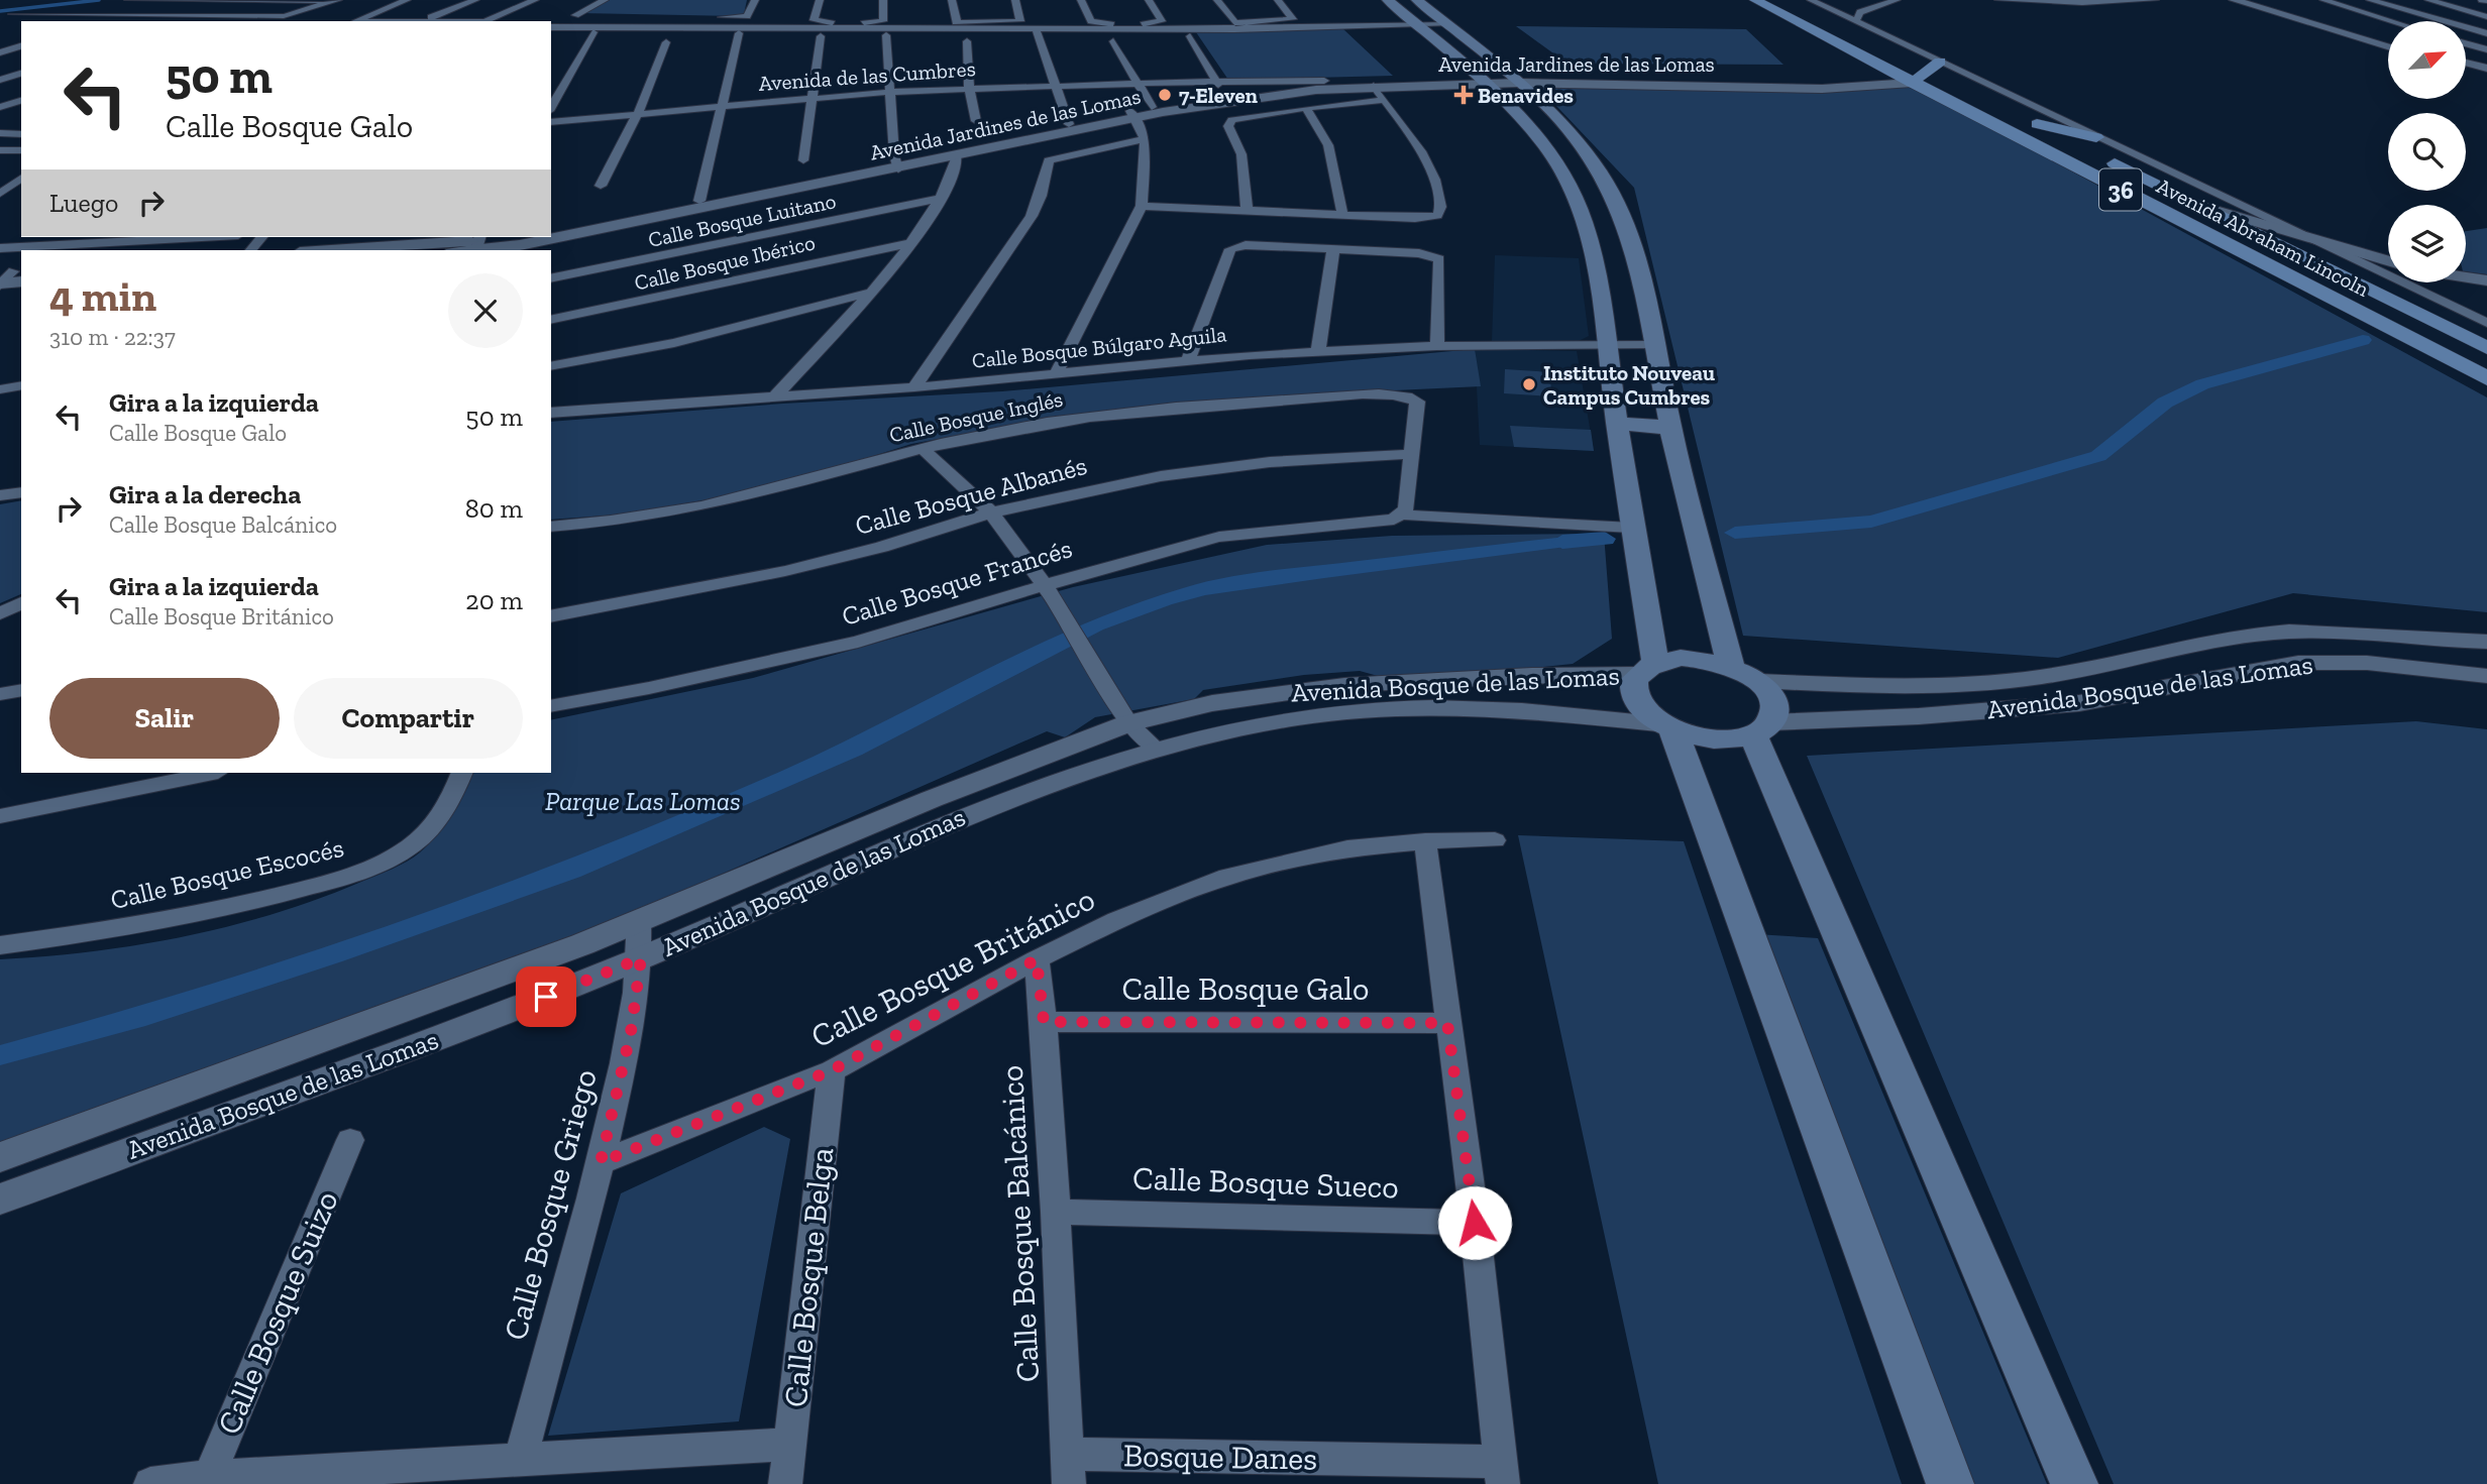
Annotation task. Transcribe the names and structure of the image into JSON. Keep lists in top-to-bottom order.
{
  "streets": {
    "main road": ["36", "Avenida Abraham Lincoln"],
    "street": [
      "Avenida Jardines de las Lomas",
      "Avenida de las Cumbres",
      "Calle Bosque Luitano",
      "Calle Bosque Ibérico",
      "Calle Bosque Búlgaro Aguila",
      "Calle Bosque Inglés",
      "Calle Bosque Albanés",
      "Calle Bosque Francés",
      "Avenida Bosque de las Lomas",
      "Calle Bosque Escocés",
      "Calle Bosque Británico",
      "Calle Bosque Galo",
      "Calle Bosque Sueco",
      "Calle Bosque Griego",
      "Calle Bosque Balcánico",
      "Calle Bosque Belga",
      "Calle Bosque Suizo",
      "Bosque Danes"
    ]
  },
  "crossings": [
    ["Avenida Jardines de las Lomas", "Avenida de las Cumbres"],
    ["Avenida Jardines de las Lomas", "36"],
    ["Avenida Jardines de las Lomas", "Avenida Abraham Lincoln"],
    ["36", "Avenida Abraham Lincoln"],
    ["Calle Bosque Inglés", "Calle Bosque Albanés"],
    ["Avenida Bosque de las Lomas", "Calle Bosque Griego"],
    ["Calle Bosque Británico", "Calle Bosque Griego"],
    ["Calle Bosque Británico", "Calle Bosque Balcánico"],
    ["Calle Bosque Británico", "Calle Bosque Belga"],
    ["Calle Bosque Galo", "Calle Bosque Balcánico"],
    ["Calle Bosque Sueco", "Calle Bosque Balcánico"],
    ["Calle Bosque Balcánico", "Bosque Danes"]
  ],
  "parks": ["Parque Las Lomas"],
  "places": {
    "other": ["7-Eleven", "Instituto Nouveau Campus Cumbres"],
    "health": ["Benavides"]
  },
  "north": "top right",
  "page": {
    "turn": ["50 m", "Calle Bosque Galo"],
    "then": "Luego",
    "heading": ["4 min", "310 m · 22:37"],
    "list": [
      {
        "name": "Gira a la izquierda",
        "note": "Calle Bosque Galo",
        "value": "50 m"
      },
      {
        "name": "Gira a la derecha",
        "note": "Calle Bosque Balcánico",
        "value": "80 m"
      },
      {
        "name": "Gira a la izquierda",
        "note": "Calle Bosque Británico",
        "value": "20 m"
      }
    ],
    "buttons": ["Salir", "Compartir"]
  }
}
